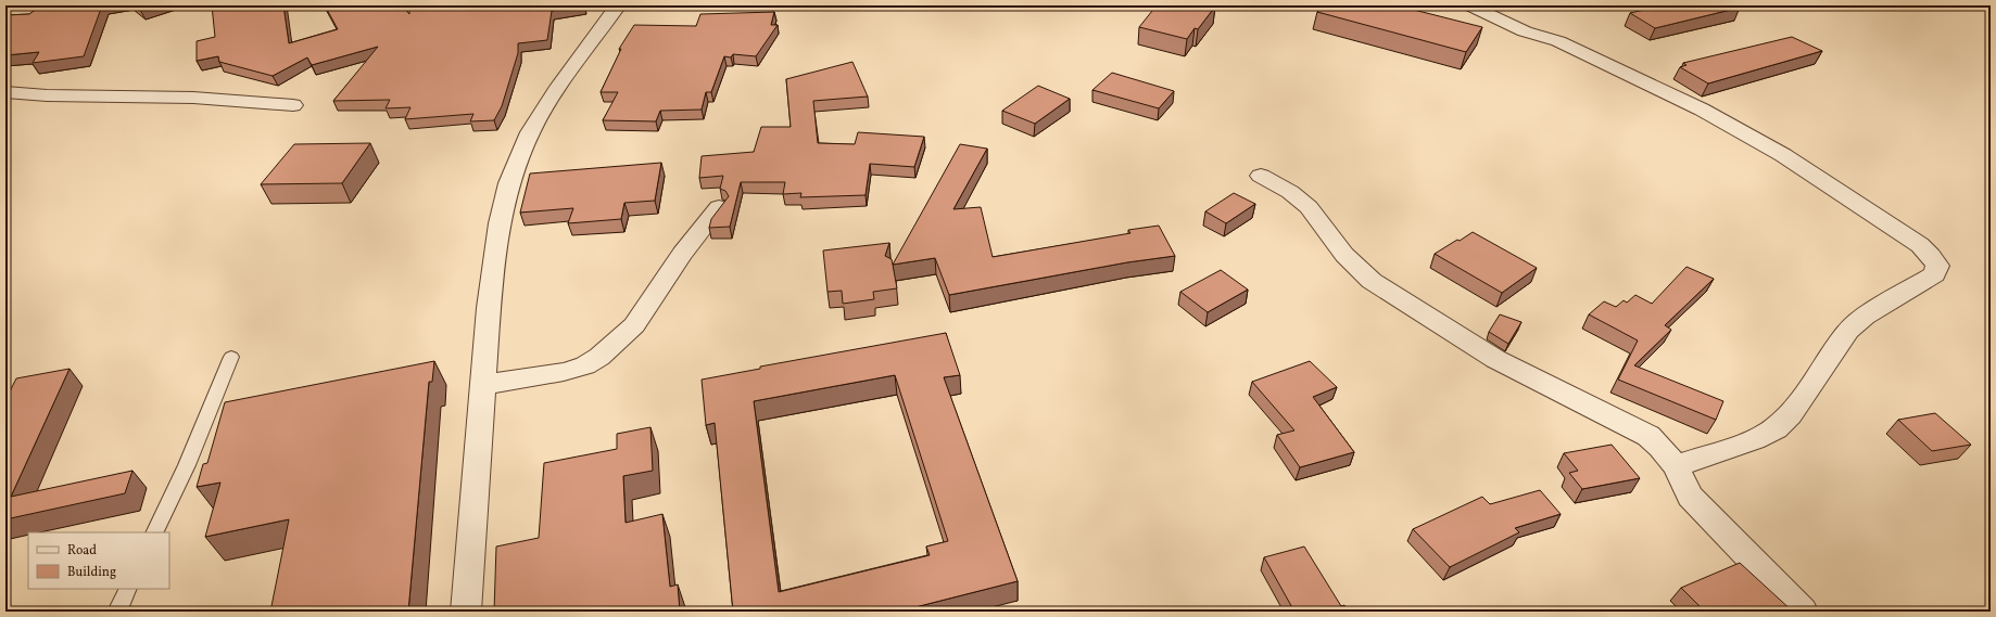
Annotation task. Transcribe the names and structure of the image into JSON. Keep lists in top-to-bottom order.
{
  "legend": ["Road", "Building"]
}
